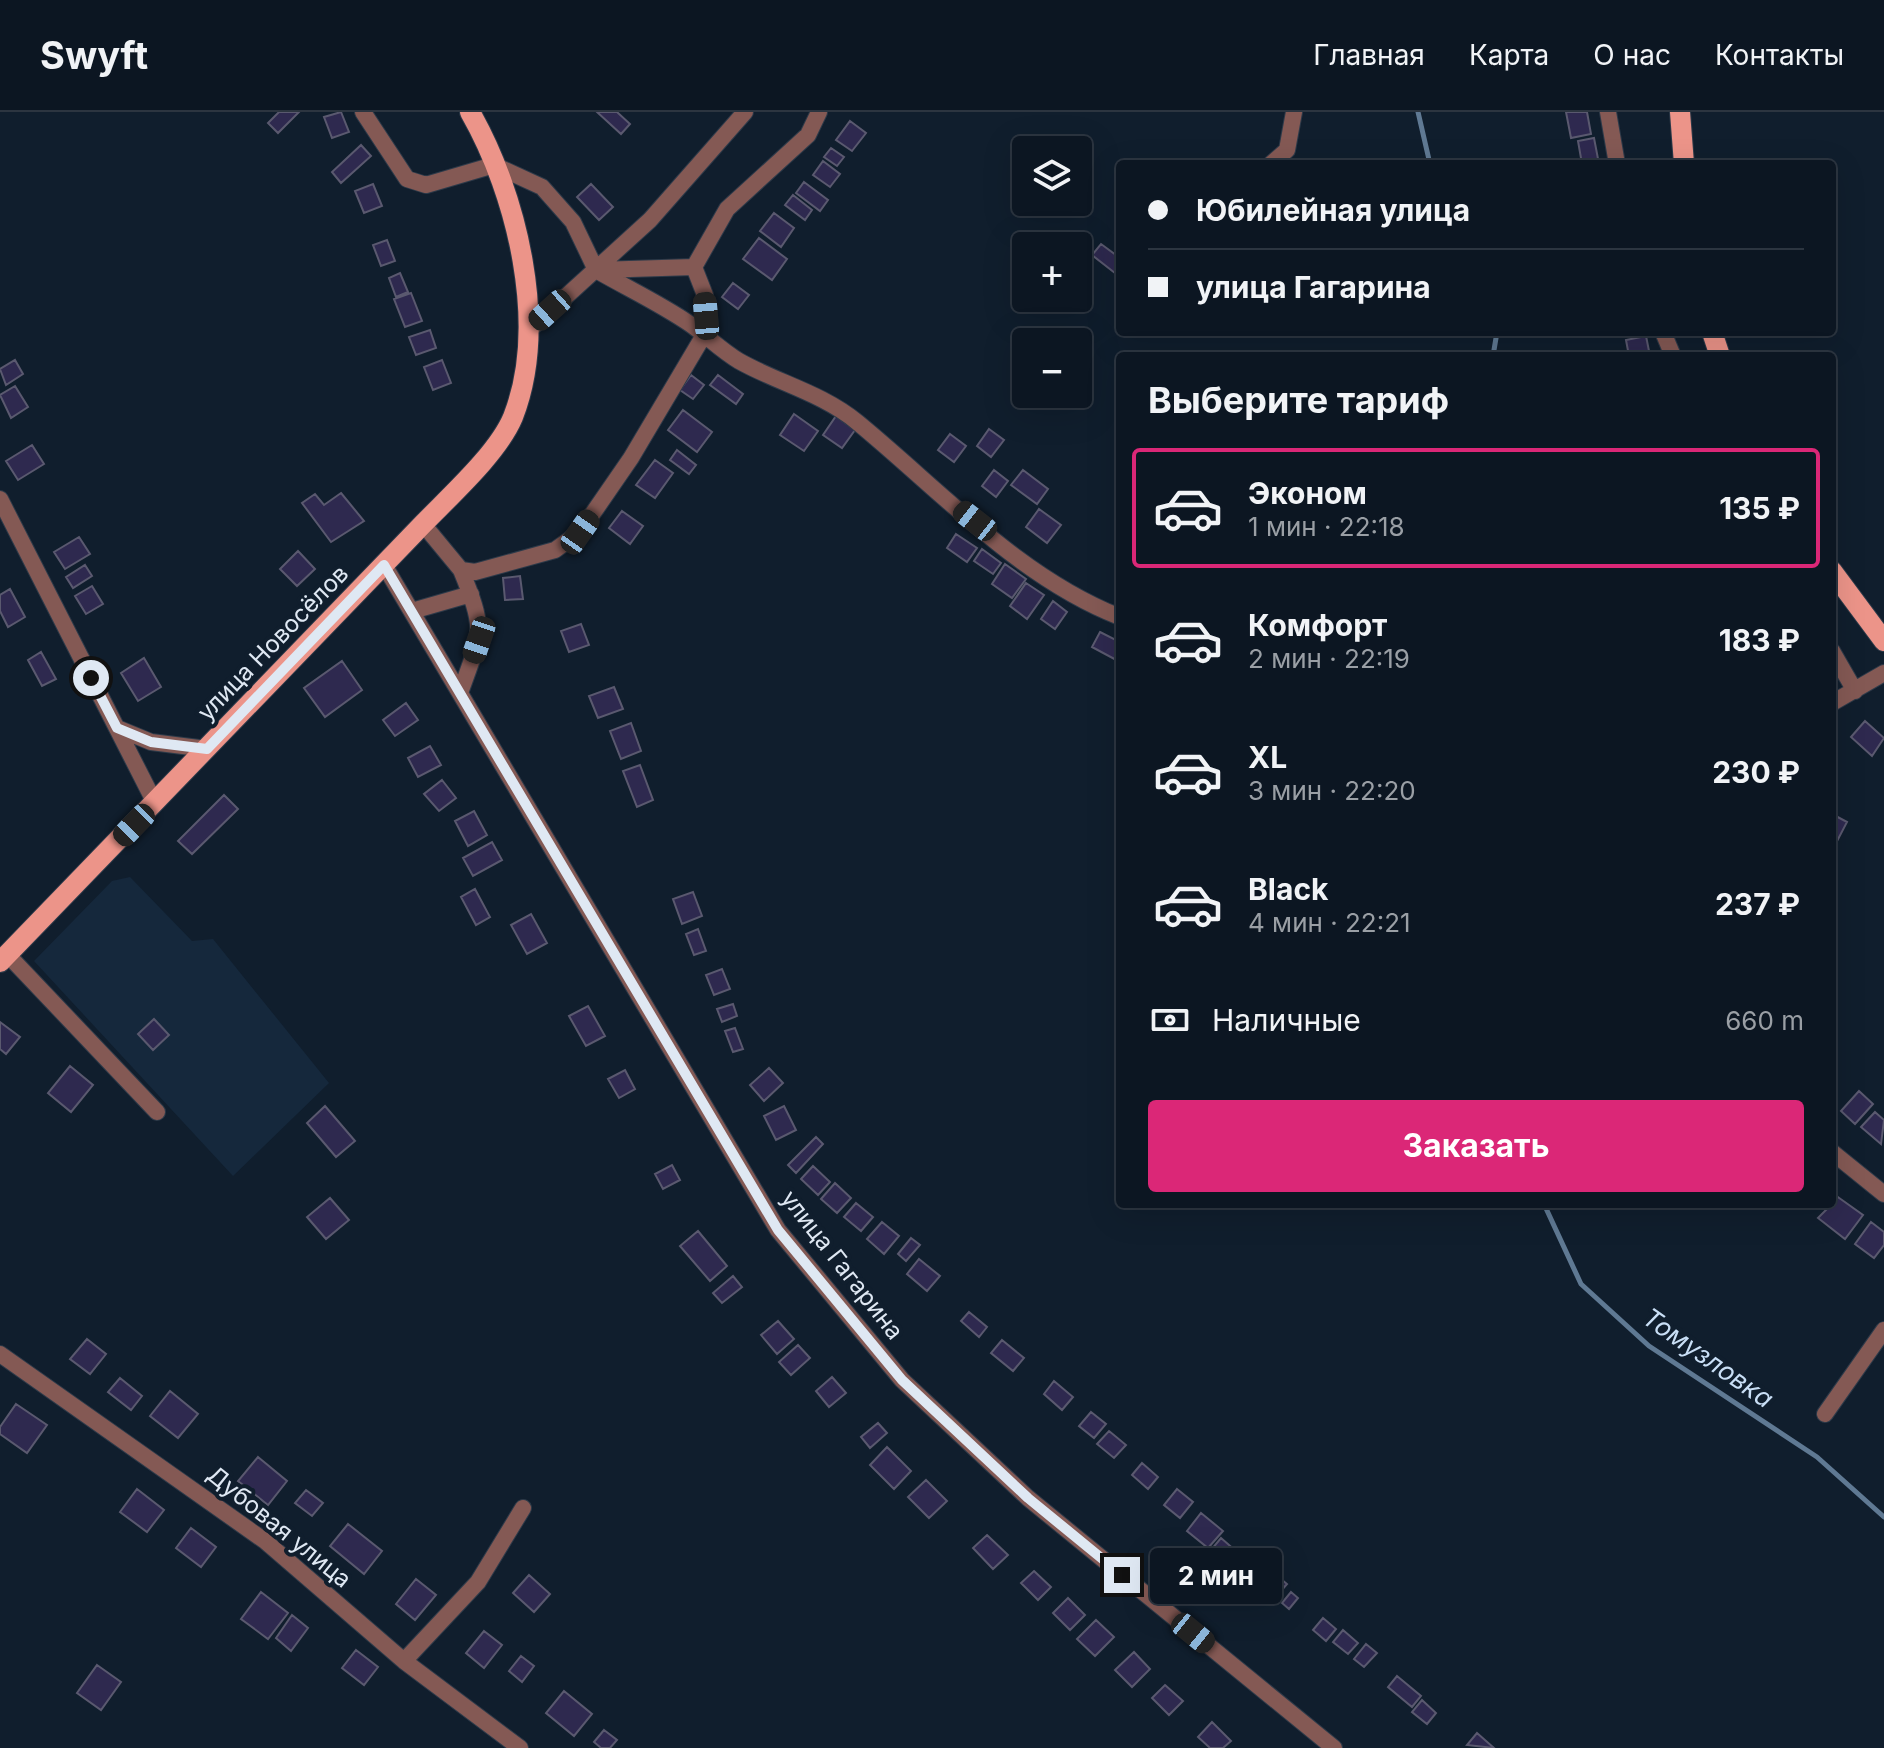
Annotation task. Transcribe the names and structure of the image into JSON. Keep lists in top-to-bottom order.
{
  "streets": {
    "main road": ["улица Новосёлов"],
    "street": ["улица Гагарина", "Дубовая улица"]
  },
  "crossings": [
    ["улица Новосёлов", "улица Гагарина"]
  ],
  "water": ["Томузловка"],
  "page": {
    "header": "Swyft",
    "nav": [
      "Главная",
      "Карта",
      "О нас",
      "Контакты"
    ],
    "map_buttons": ["+", "−"],
    "banner": ["Юбилейная улица", "улица Гагарина"],
    "heading": "Выберите тариф",
    "list": [
      {
        "name": "Эконом",
        "note": "1 мин · 22:18",
        "value": "135 ₽"
      },
      {
        "name": "Комфорт",
        "note": "2 мин · 22:19",
        "value": "183 ₽"
      },
      {
        "name": "XL",
        "note": "3 мин · 22:20",
        "value": "230 ₽"
      },
      {
        "name": "Black",
        "note": "4 мин · 22:21",
        "value": "237 ₽"
      }
    ],
    "pay": ["Наличные", "660 m"],
    "buttons": "Заказать",
    "bubble": "2 мин"
  }
}
